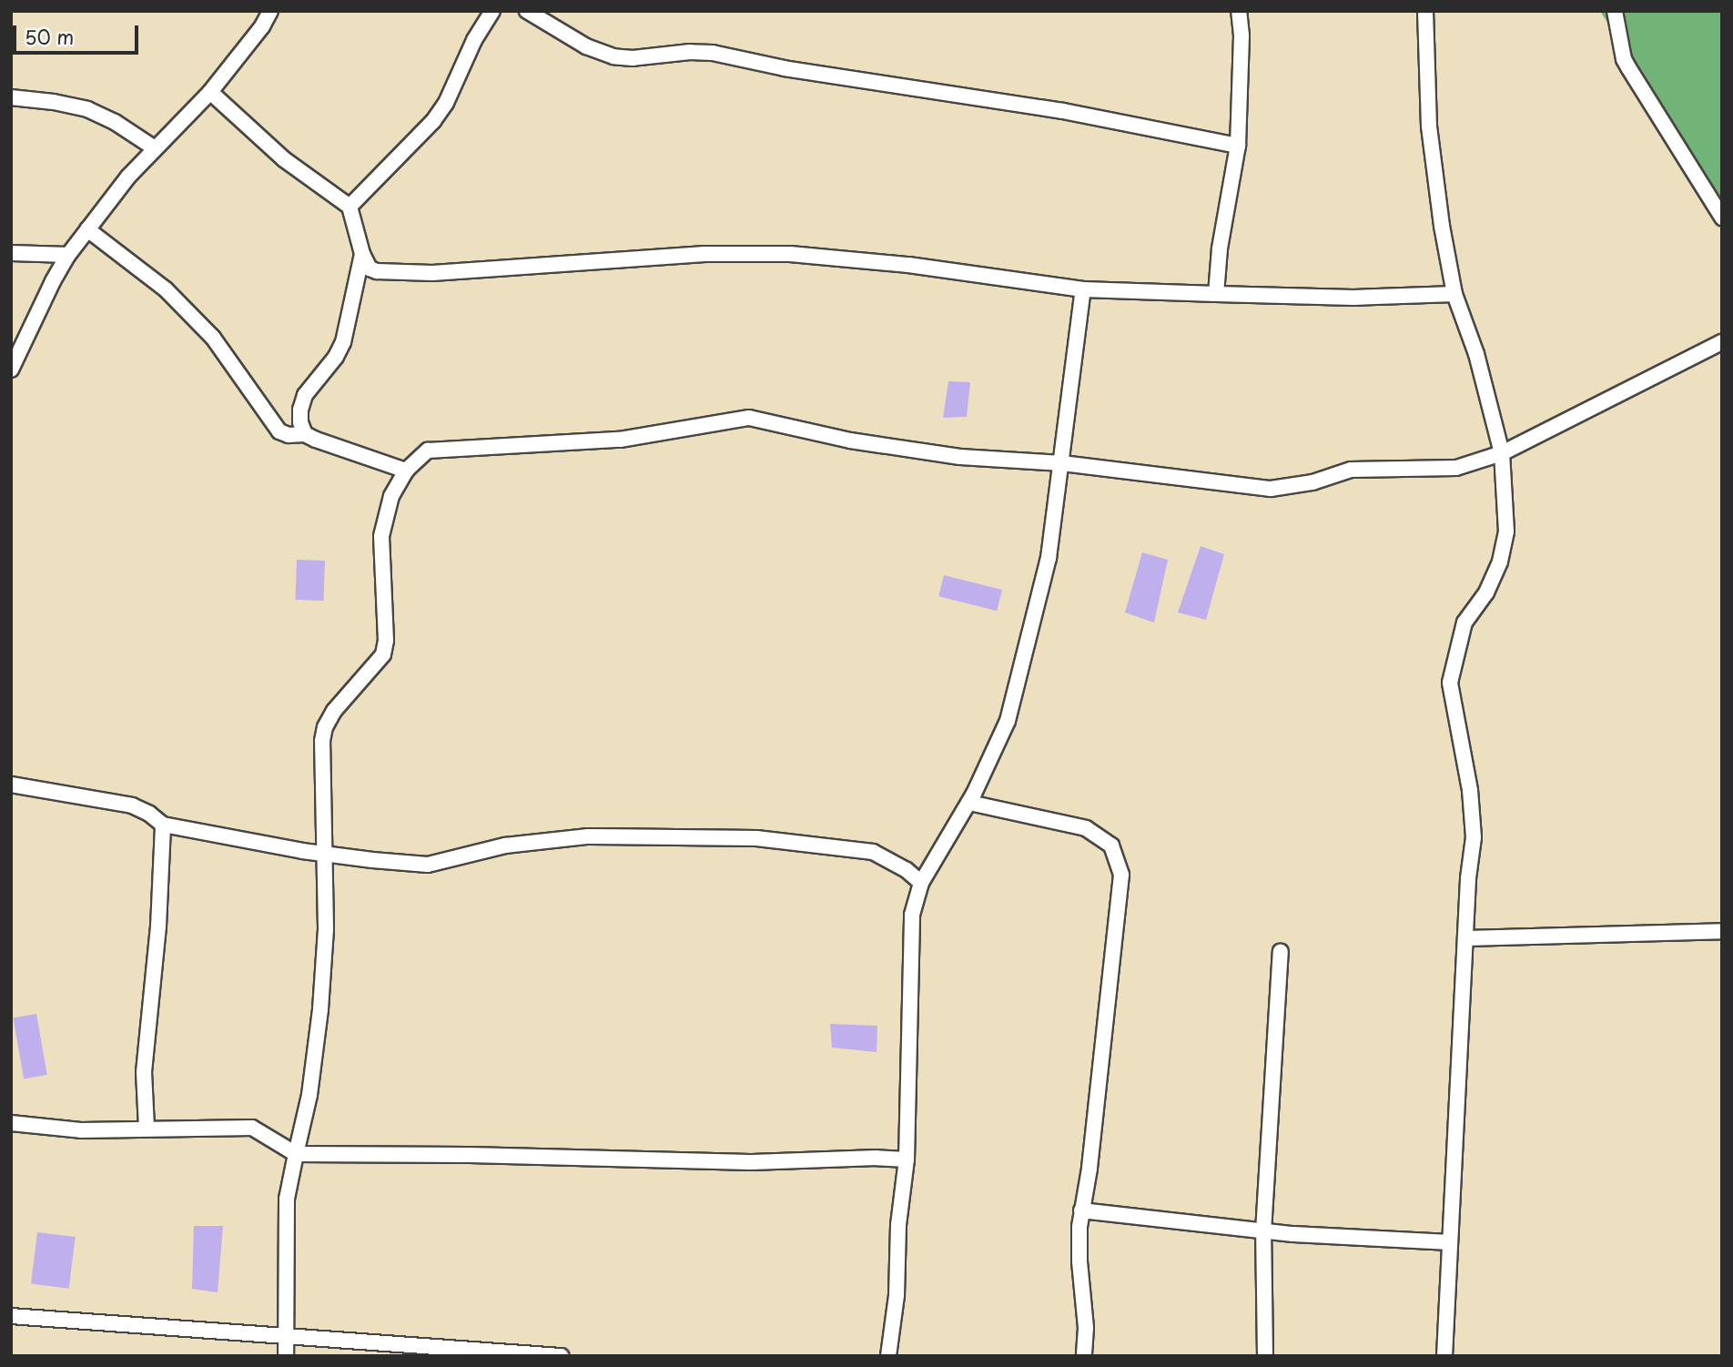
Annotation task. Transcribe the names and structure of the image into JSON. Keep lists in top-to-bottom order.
{
  "scale_bar": "50 m"
}
